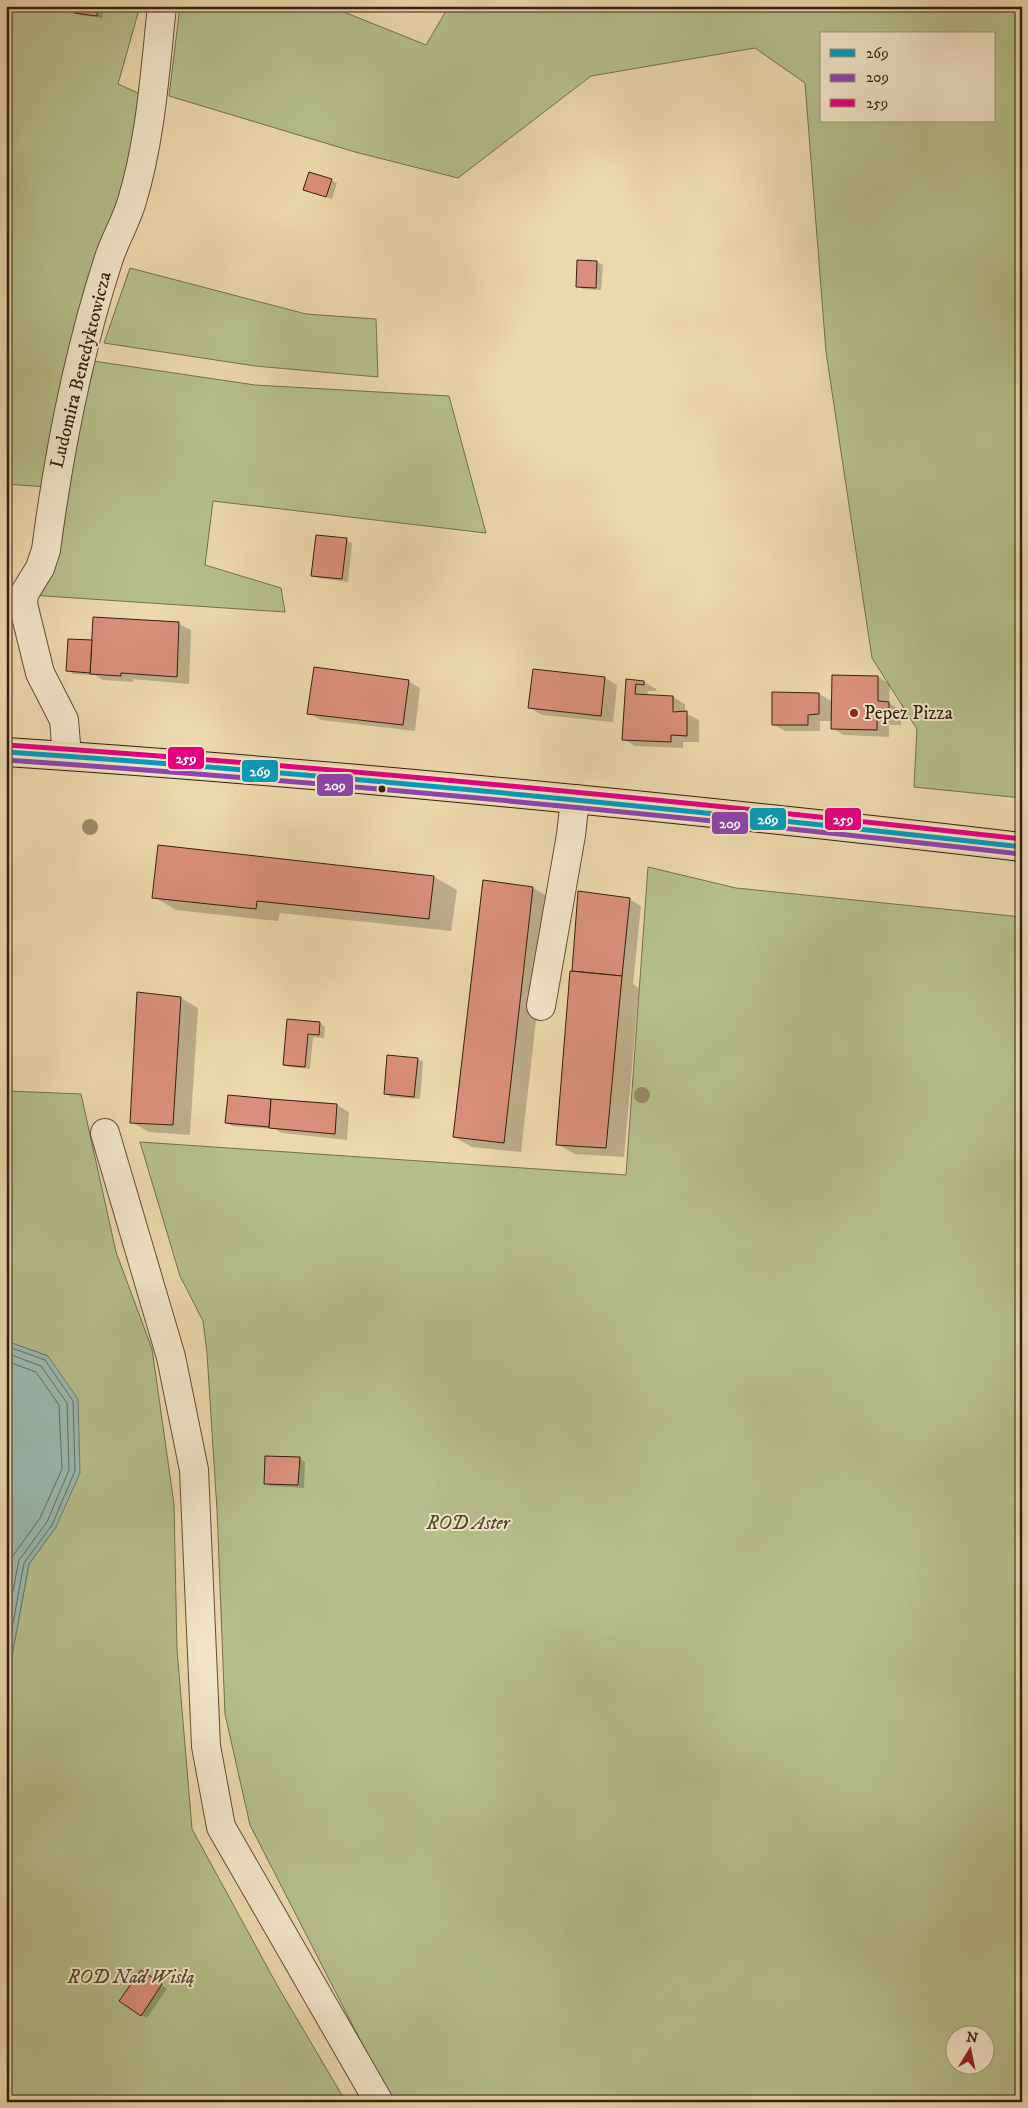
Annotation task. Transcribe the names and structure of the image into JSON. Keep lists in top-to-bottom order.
{
  "streets": {
    "street": ["Ludomira Benedyktowicza"]
  },
  "parks": ["ROD Aster", "ROD Nad Wisłą"],
  "places": ["Pepez Pizza"],
  "lines": ["transit line 259", "transit line 269", "transit line 209"],
  "legend": ["269", "209", "259"],
  "north": "top"
}
